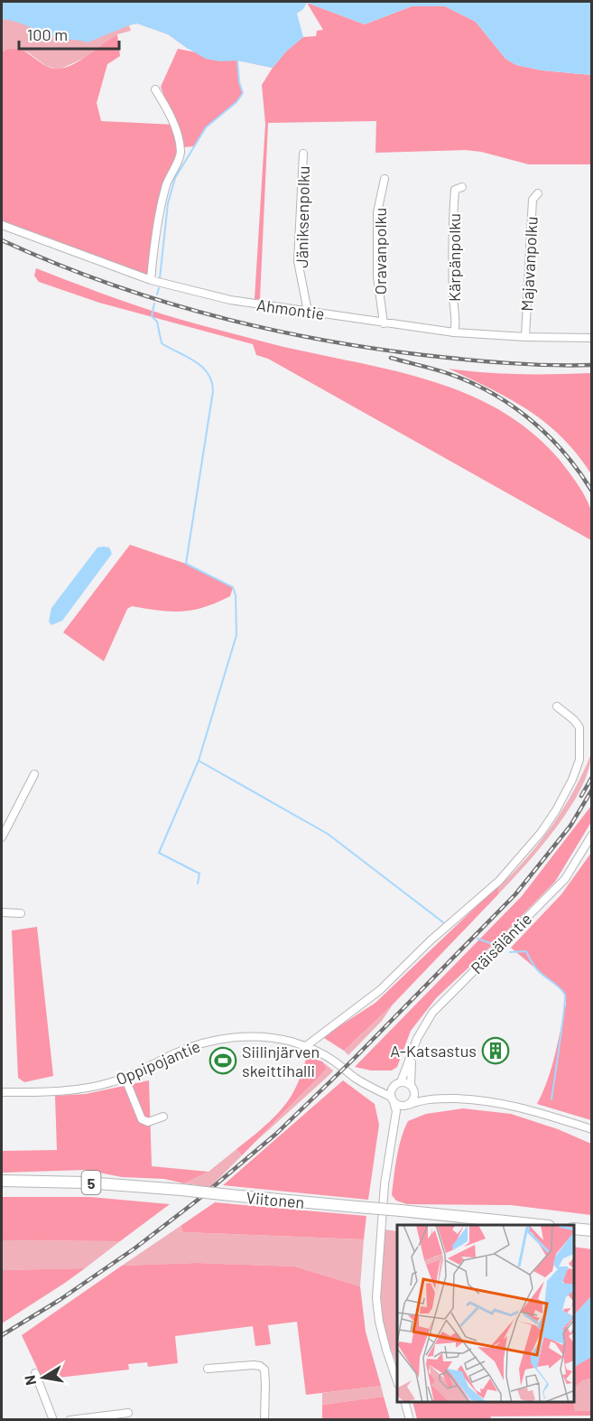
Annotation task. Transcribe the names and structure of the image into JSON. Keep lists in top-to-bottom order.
{
  "streets": {
    "highway": ["5", "Viitonen"],
    "street": [
      "Jäniksenpolku",
      "Oravanpolku",
      "Kärpänpolku",
      "Majavanpolku",
      "Ahmontie",
      "Räisäläntie",
      "Oppipojantie"
    ]
  },
  "crossings": [
    ["Jäniksenpolku", "Ahmontie"],
    ["Oravanpolku", "Ahmontie"],
    ["Kärpänpolku", "Ahmontie"],
    ["Majavanpolku", "Ahmontie"],
    ["Räisäläntie", "Oppipojantie"]
  ],
  "places": {
    "building": ["A-Katsastus"],
    "sports": ["Siilinjärven skeittihalli"]
  },
  "scale_bar": "100 m",
  "north": "left"
}
